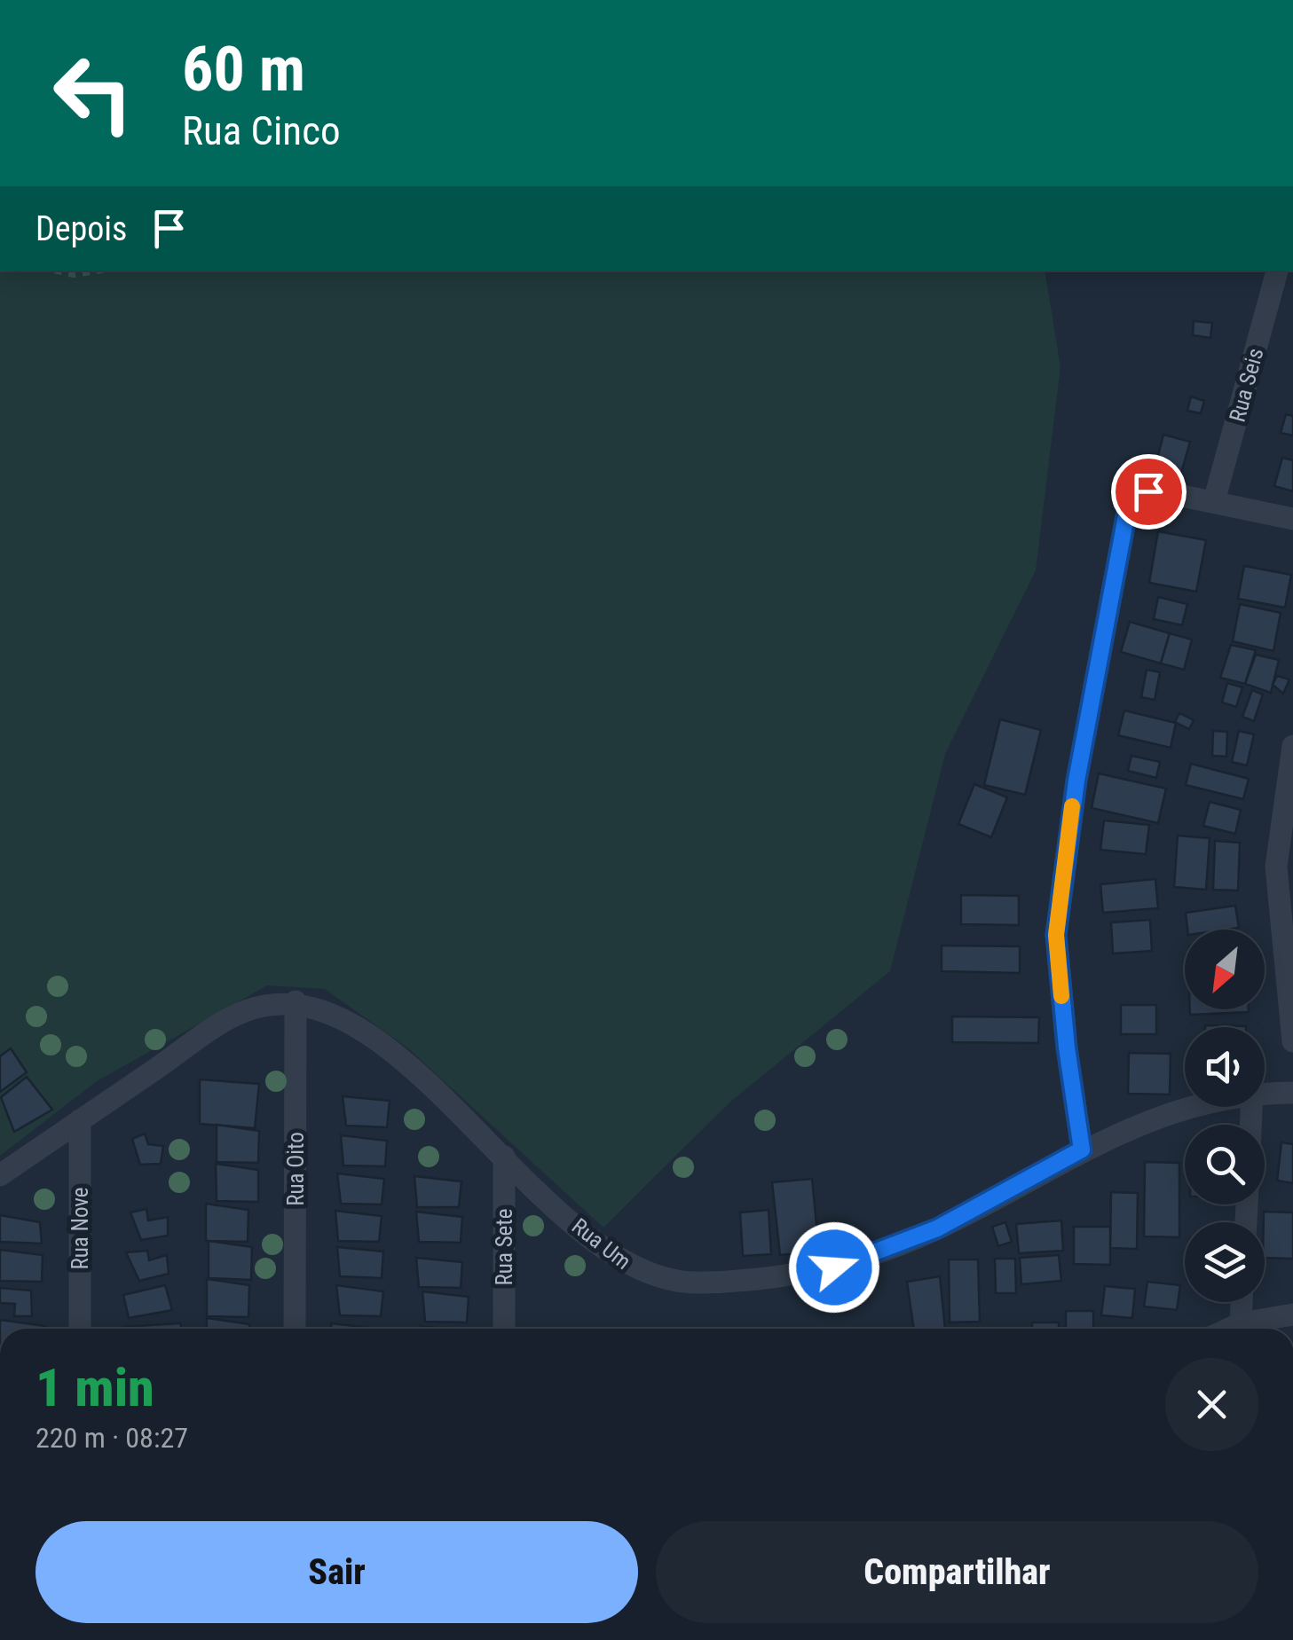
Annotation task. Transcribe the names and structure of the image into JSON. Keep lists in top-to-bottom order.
{
  "streets": {
    "street": [
      "Rua Seis",
      "Rua Oito",
      "Rua Nove",
      "Rua Um",
      "Rua Sete"
    ]
  },
  "crossings": [
    ["Rua Oito", "Rua Um"],
    ["Rua Nove", "Rua Um"],
    ["Rua Um", "Rua Sete"]
  ],
  "north": "bottom left",
  "page": {
    "turn": ["60 m", "Rua Cinco"],
    "then": "Depois",
    "heading": ["1 min", "220 m · 08:27"],
    "buttons": ["Sair", "Compartilhar"]
  }
}
